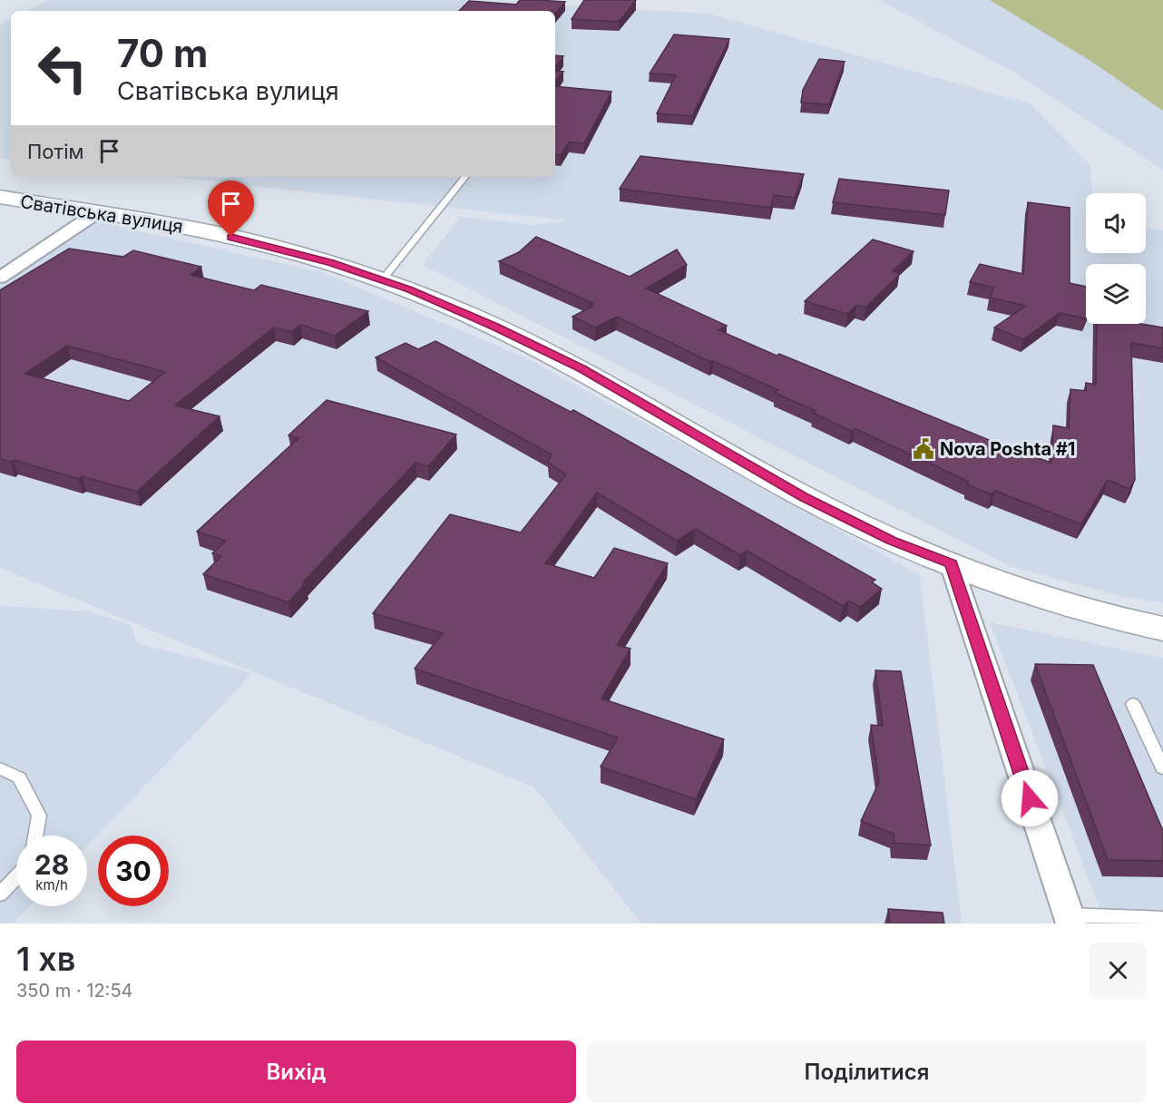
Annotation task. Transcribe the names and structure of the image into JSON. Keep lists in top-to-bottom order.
{
  "streets": {
    "main road": ["Сватівська вулиця"]
  },
  "places": {
    "public building": ["Nova Poshta #1"]
  },
  "page": {
    "turn": ["70 m", "Сватівська вулиця"],
    "then": "Потім",
    "speed": "28 km/h",
    "limit": "30",
    "heading": ["1 хв", "350 m · 12:54"],
    "buttons": ["Вихід", "Поділитися"]
  }
}
